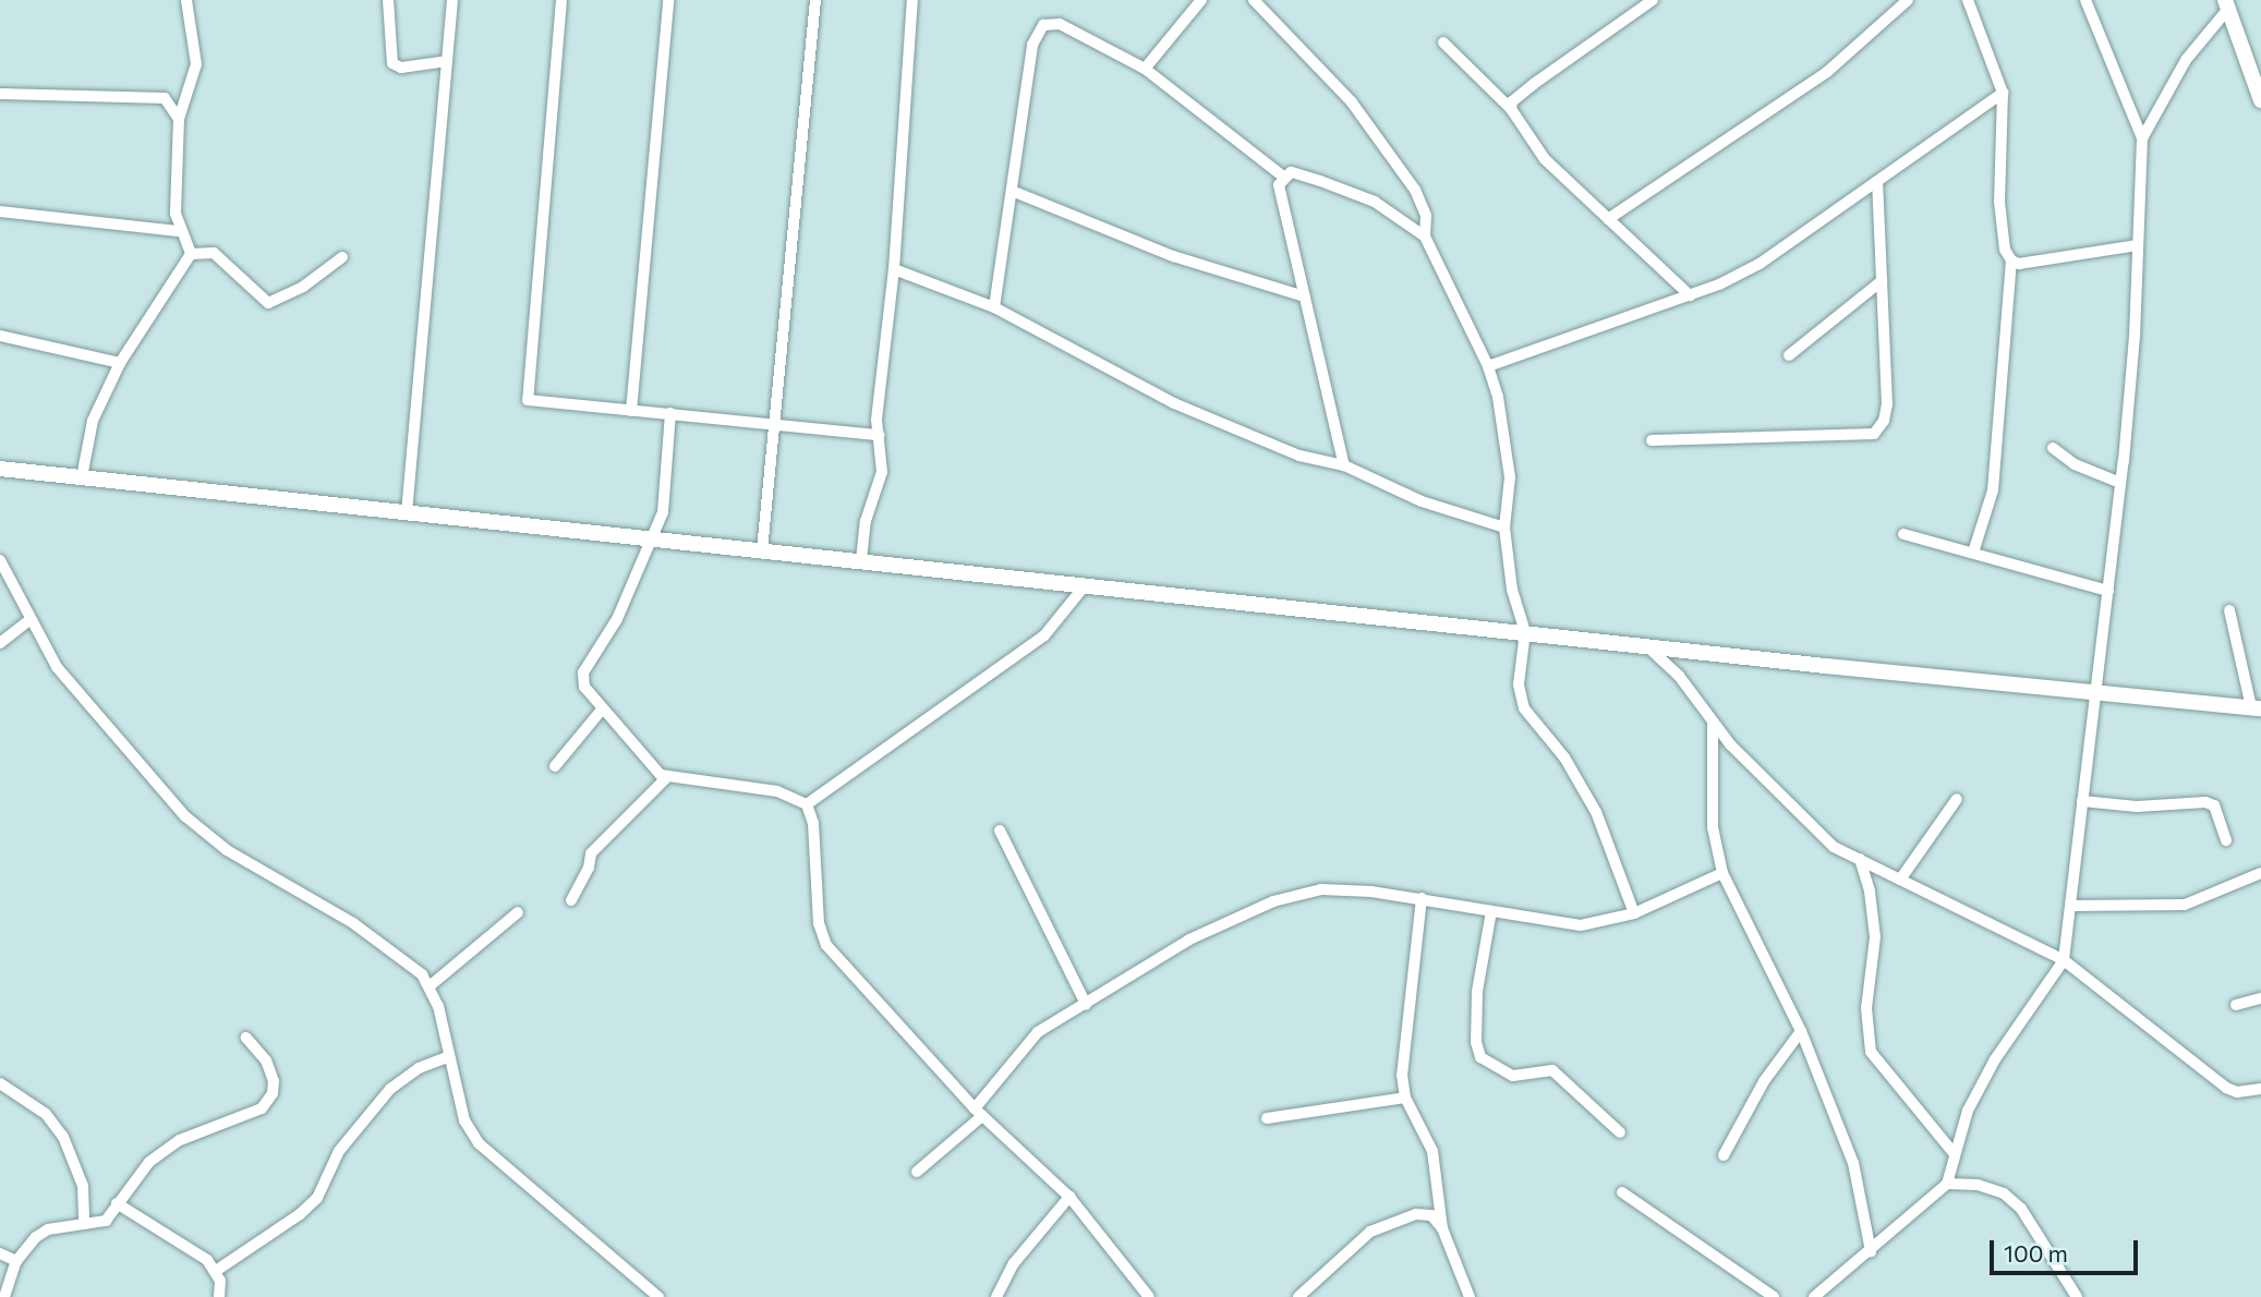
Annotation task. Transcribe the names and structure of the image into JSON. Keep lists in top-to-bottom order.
{
  "scale_bar": "100 m"
}
